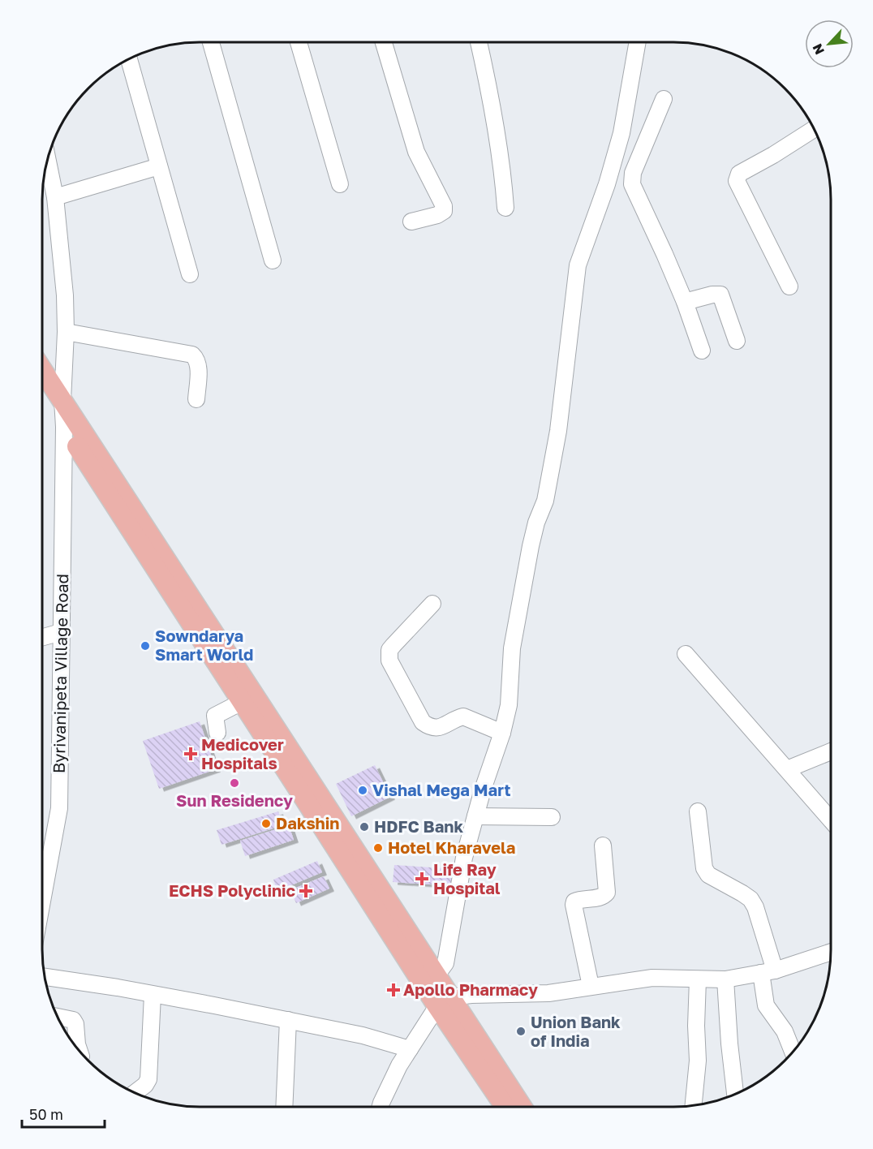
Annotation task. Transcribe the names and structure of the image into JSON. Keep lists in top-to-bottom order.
{
  "streets": {
    "street": ["Byrivanipeta Village Road"]
  },
  "places": {
    "other": [
      "Sowndarya Smart World",
      "Sun Residency",
      "Vishal Mega Mart",
      "Dakshin",
      "HDFC Bank",
      "Hotel Kharavela",
      "Union Bank of India"
    ],
    "health": [
      "Medicover Hospitals",
      "Life Ray Hospital",
      "ECHS Polyclinic",
      "Apollo Pharmacy"
    ]
  },
  "scale_bar": "50 m",
  "north": "bottom left"
}
